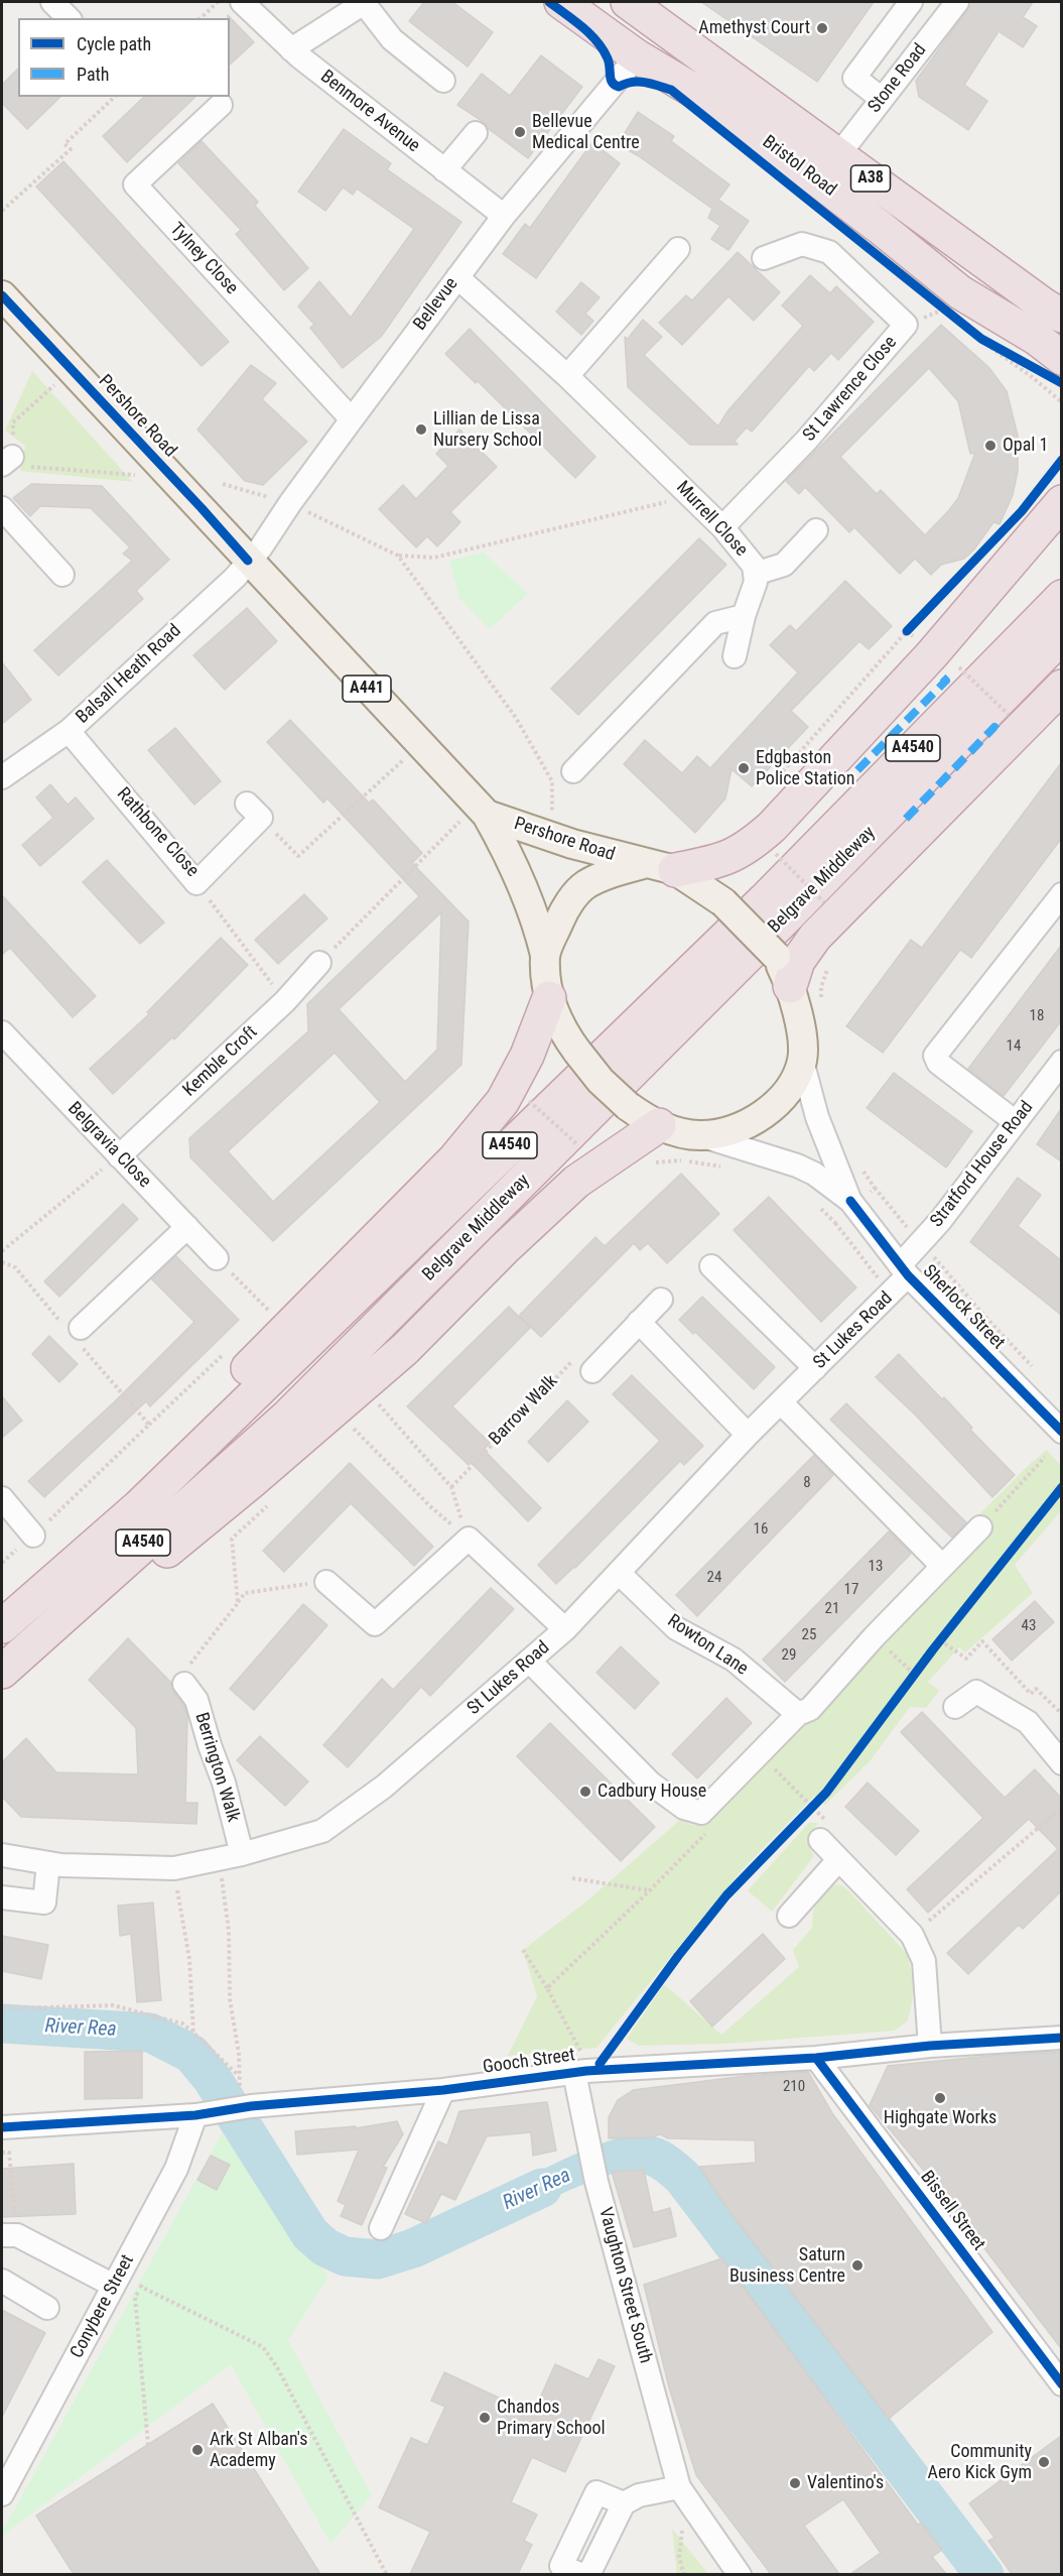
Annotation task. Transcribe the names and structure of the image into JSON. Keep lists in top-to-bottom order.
{
  "streets": {
    "highway": [
      "Bristol Road",
      "A38",
      "A4540",
      "Belgrave Middleway"
    ],
    "main road": ["Pershore Road", "A441"],
    "street": [
      "Stone Road",
      "Benmore Avenue",
      "Tylney Close",
      "Bellevue",
      "St Lawrence Close",
      "Murrell Close",
      "Balsall Heath Road",
      "Rathbone Close",
      "Kemble Croft",
      "Belgravia Close",
      "Stratford House Road",
      "Sherlock Street",
      "St Lukes Road",
      "Rowton Lane",
      "Berrington Walk",
      "Gooch Street",
      "Bissell Street",
      "Vaughton Street South",
      "Conybere Street"
    ],
    "path": ["Barrow Walk"]
  },
  "crossings": [
    ["Stone Road", "Bristol Road"],
    ["Benmore Avenue", "Bellevue"],
    ["Bristol Road", "Bellevue"],
    ["Tylney Close", "Bellevue"],
    ["Bellevue", "Pershore Road"],
    ["Bellevue", "Murrell Close"],
    ["Bellevue", "Balsall Heath Road"],
    ["St Lawrence Close", "Murrell Close"],
    ["Pershore Road", "Balsall Heath Road"],
    ["Pershore Road", "Sherlock Street"],
    ["Balsall Heath Road", "Rathbone Close"],
    ["Kemble Croft", "Belgravia Close"],
    ["Stratford House Road", "Sherlock Street"],
    ["Stratford House Road", "St Lukes Road"],
    ["Sherlock Street", "St Lukes Road"],
    ["St Lukes Road", "Rowton Lane"],
    ["St Lukes Road", "Berrington Walk"],
    ["Gooch Street", "Bissell Street"],
    ["Gooch Street", "Vaughton Street South"],
    ["Gooch Street", "Conybere Street"]
  ],
  "water": ["River Rea"],
  "places": [
    "Amethyst Court",
    "Bellevue Medical Centre",
    "Lillian de Lissa Nursery School",
    "Opal 1",
    "Edgbaston Police Station",
    "Cadbury House",
    "Highgate Works",
    "Saturn Business Centre",
    "Chandos Primary School",
    "Ark St Alban's Academy",
    "Community Aero Kick Gym",
    "Valentino's"
  ],
  "house_numbers": [
    "18",
    "14",
    "8",
    "16",
    "13",
    "24",
    "17",
    "21",
    "43",
    "25",
    "29",
    "210"
  ],
  "legend": ["Cycle path", "Path"]
}
